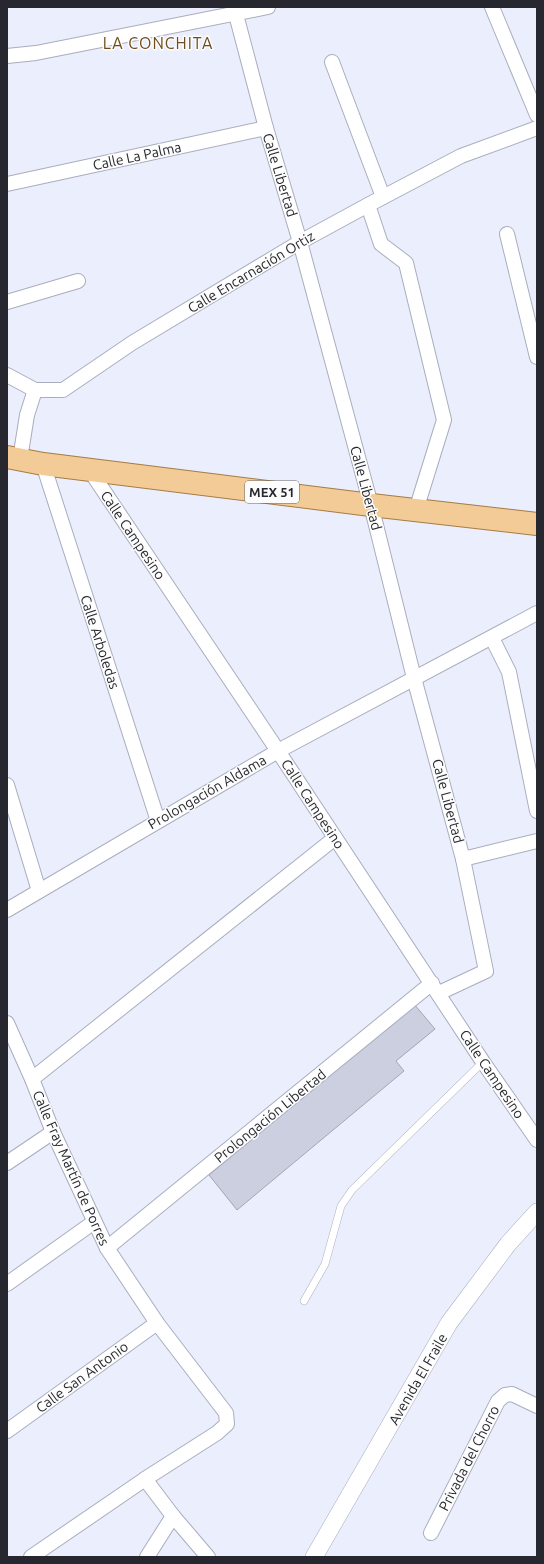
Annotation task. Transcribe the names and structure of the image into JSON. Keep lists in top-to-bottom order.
{
  "streets": {
    "main road": ["MEX 51"],
    "street": [
      "Calle La Palma",
      "Calle Libertad",
      "Calle Encarnación Ortiz",
      "Calle Campesino",
      "Calle Arboledas",
      "Prolongación Aldama",
      "Prolongación Libertad",
      "Calle Fray Martín de Porres",
      "Calle San Antonio",
      "Avenida El Fraile",
      "Privada del Chorro"
    ]
  },
  "crossings": [
    ["Calle La Palma", "Calle Libertad"],
    ["Calle Libertad", "Calle Encarnación Ortiz"],
    ["Calle Libertad", "MEX 51"],
    ["Calle Libertad", "Prolongación Aldama"],
    ["Calle Libertad", "Prolongación Libertad"],
    ["MEX 51", "Calle Campesino"],
    ["MEX 51", "Calle Arboledas"],
    ["Calle Campesino", "Prolongación Aldama"],
    ["Calle Campesino", "Prolongación Libertad"],
    ["Calle Arboledas", "Prolongación Aldama"],
    ["Prolongación Libertad", "Calle Fray Martín de Porres"],
    ["Calle Fray Martín de Porres", "Calle San Antonio"]
  ],
  "districts": ["LA CONCHITA"]
}
